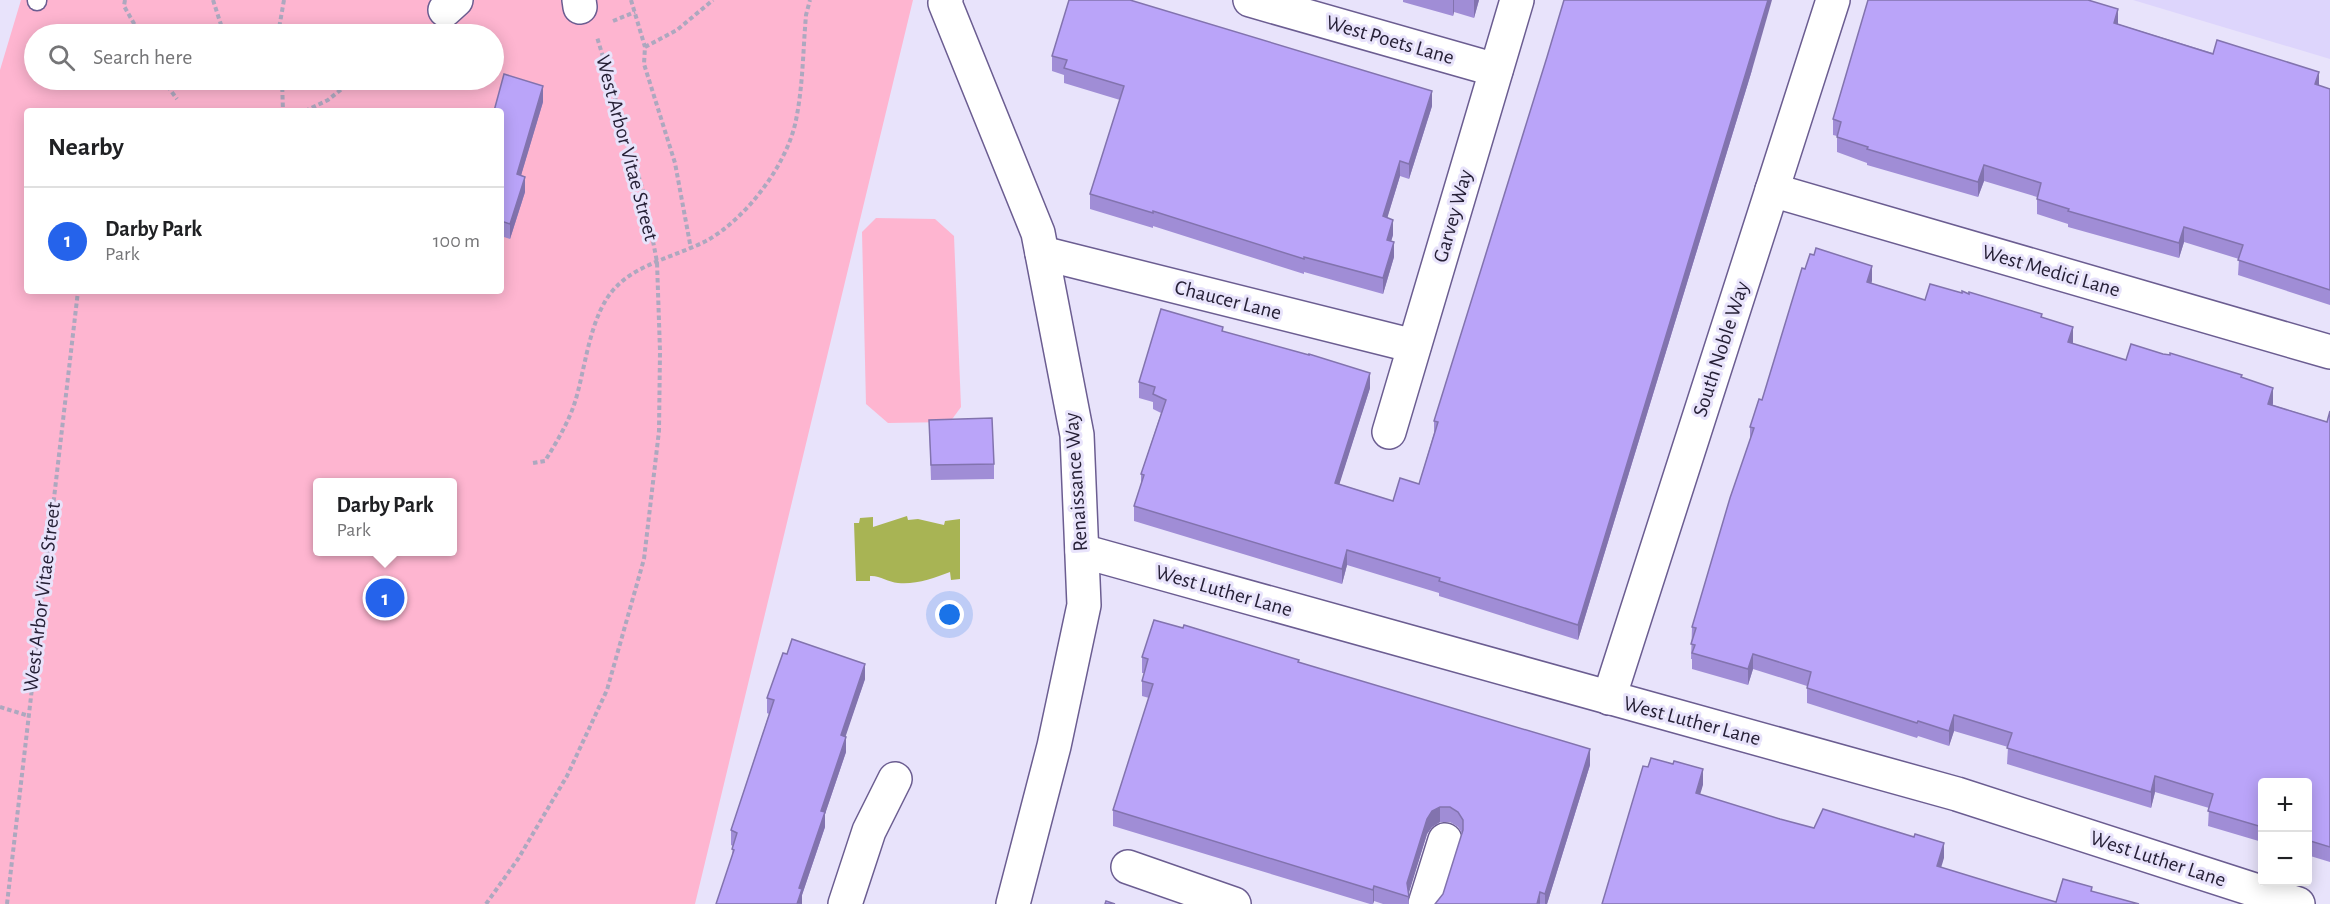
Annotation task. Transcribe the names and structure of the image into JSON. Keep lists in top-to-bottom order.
{
  "streets": {
    "street": [
      "West Poets Lane",
      "Garvey Way",
      "West Medici Lane",
      "Chaucer Lane",
      "South Noble Way",
      "Renaissance Way",
      "West Luther Lane"
    ],
    "path": ["West Arbor Vitae Street"]
  },
  "crossings": [
    ["West Poets Lane", "Garvey Way"],
    ["Garvey Way", "Chaucer Lane"],
    ["West Medici Lane", "South Noble Way"],
    ["Chaucer Lane", "Renaissance Way"],
    ["South Noble Way", "West Luther Lane"],
    ["Renaissance Way", "West Luther Lane"]
  ],
  "page": {
    "search": "Search here",
    "heading": "Nearby",
    "list": [
      {
        "mark": "1",
        "name": "Darby Park",
        "note": "Park",
        "value": "100 m"
      }
    ],
    "popup": ["Darby Park", "Park"],
    "pins": "1",
    "map_buttons": ["+", "−"]
  }
}
